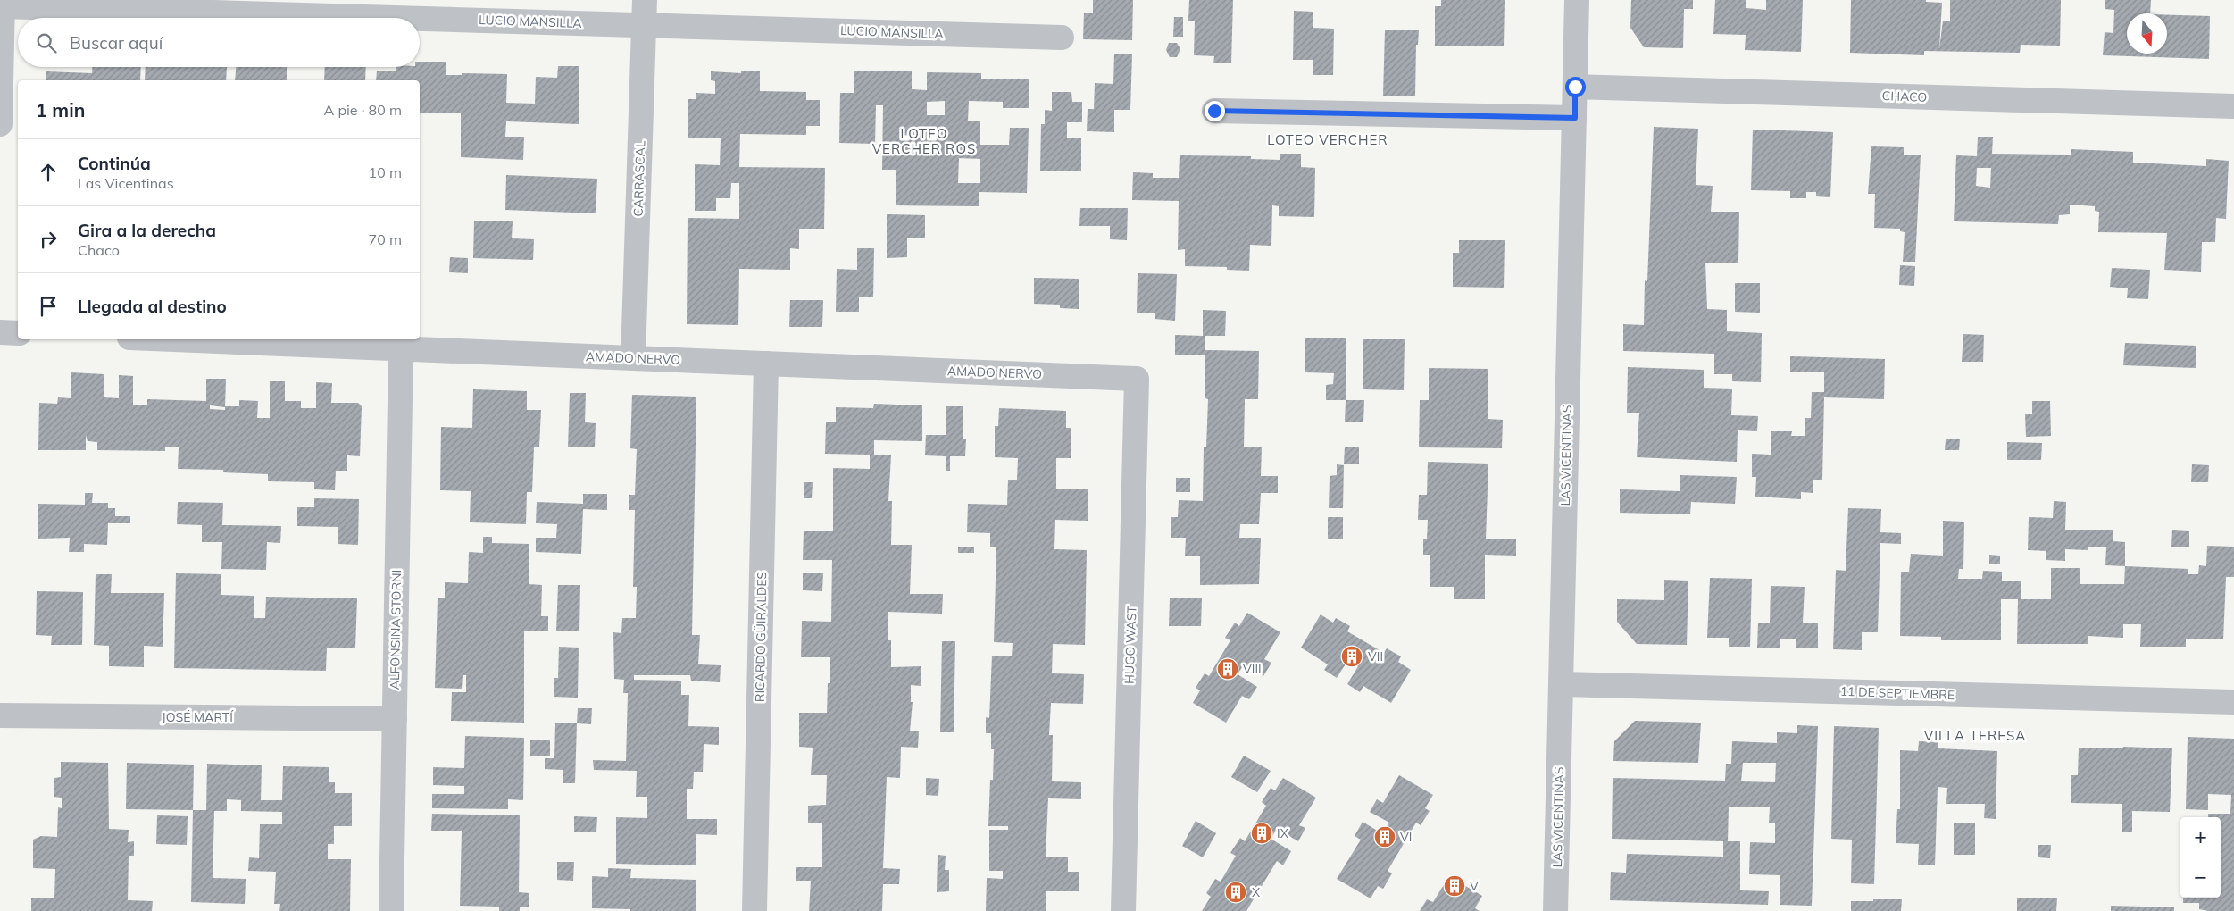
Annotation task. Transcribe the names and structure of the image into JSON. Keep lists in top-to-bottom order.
{
  "streets": {
    "street": [
      "LUCIO MANSILLA",
      "CHACO",
      "CARRASCAL",
      "AMADO NERVO",
      "LAS VICENTINAS",
      "ALFONSINA STORNI",
      "RICARDO GÜIRALDES",
      "HUGO WAST",
      "11 DE SEPTIEMBRE",
      "JOSÉ MARTÍ"
    ]
  },
  "crossings": [
    ["LUCIO MANSILLA", "CARRASCAL"],
    ["CHACO", "LAS VICENTINAS"],
    ["CARRASCAL", "AMADO NERVO"],
    ["AMADO NERVO", "ALFONSINA STORNI"],
    ["AMADO NERVO", "RICARDO GÜIRALDES"],
    ["AMADO NERVO", "HUGO WAST"],
    ["LAS VICENTINAS", "11 DE SEPTIEMBRE"],
    ["ALFONSINA STORNI", "JOSÉ MARTÍ"]
  ],
  "districts": ["LOTEO VERCHER ROS", "LOTEO VERCHER", "VILLA TERESA"],
  "places": {
    "building": [
      "VII",
      "VIII",
      "IX",
      "VI",
      "V",
      "X"
    ]
  },
  "north": "bottom",
  "page": {
    "search": "Buscar aquí",
    "heading": ["1 min", "A pie · 80 m"],
    "list": [
      ["Continúa", "Las Vicentinas", "10 m"],
      ["Gira a la derecha", "Chaco", "70 m"],
      "Llegada al destino"
    ],
    "map_buttons": ["+", "−"]
  }
}
